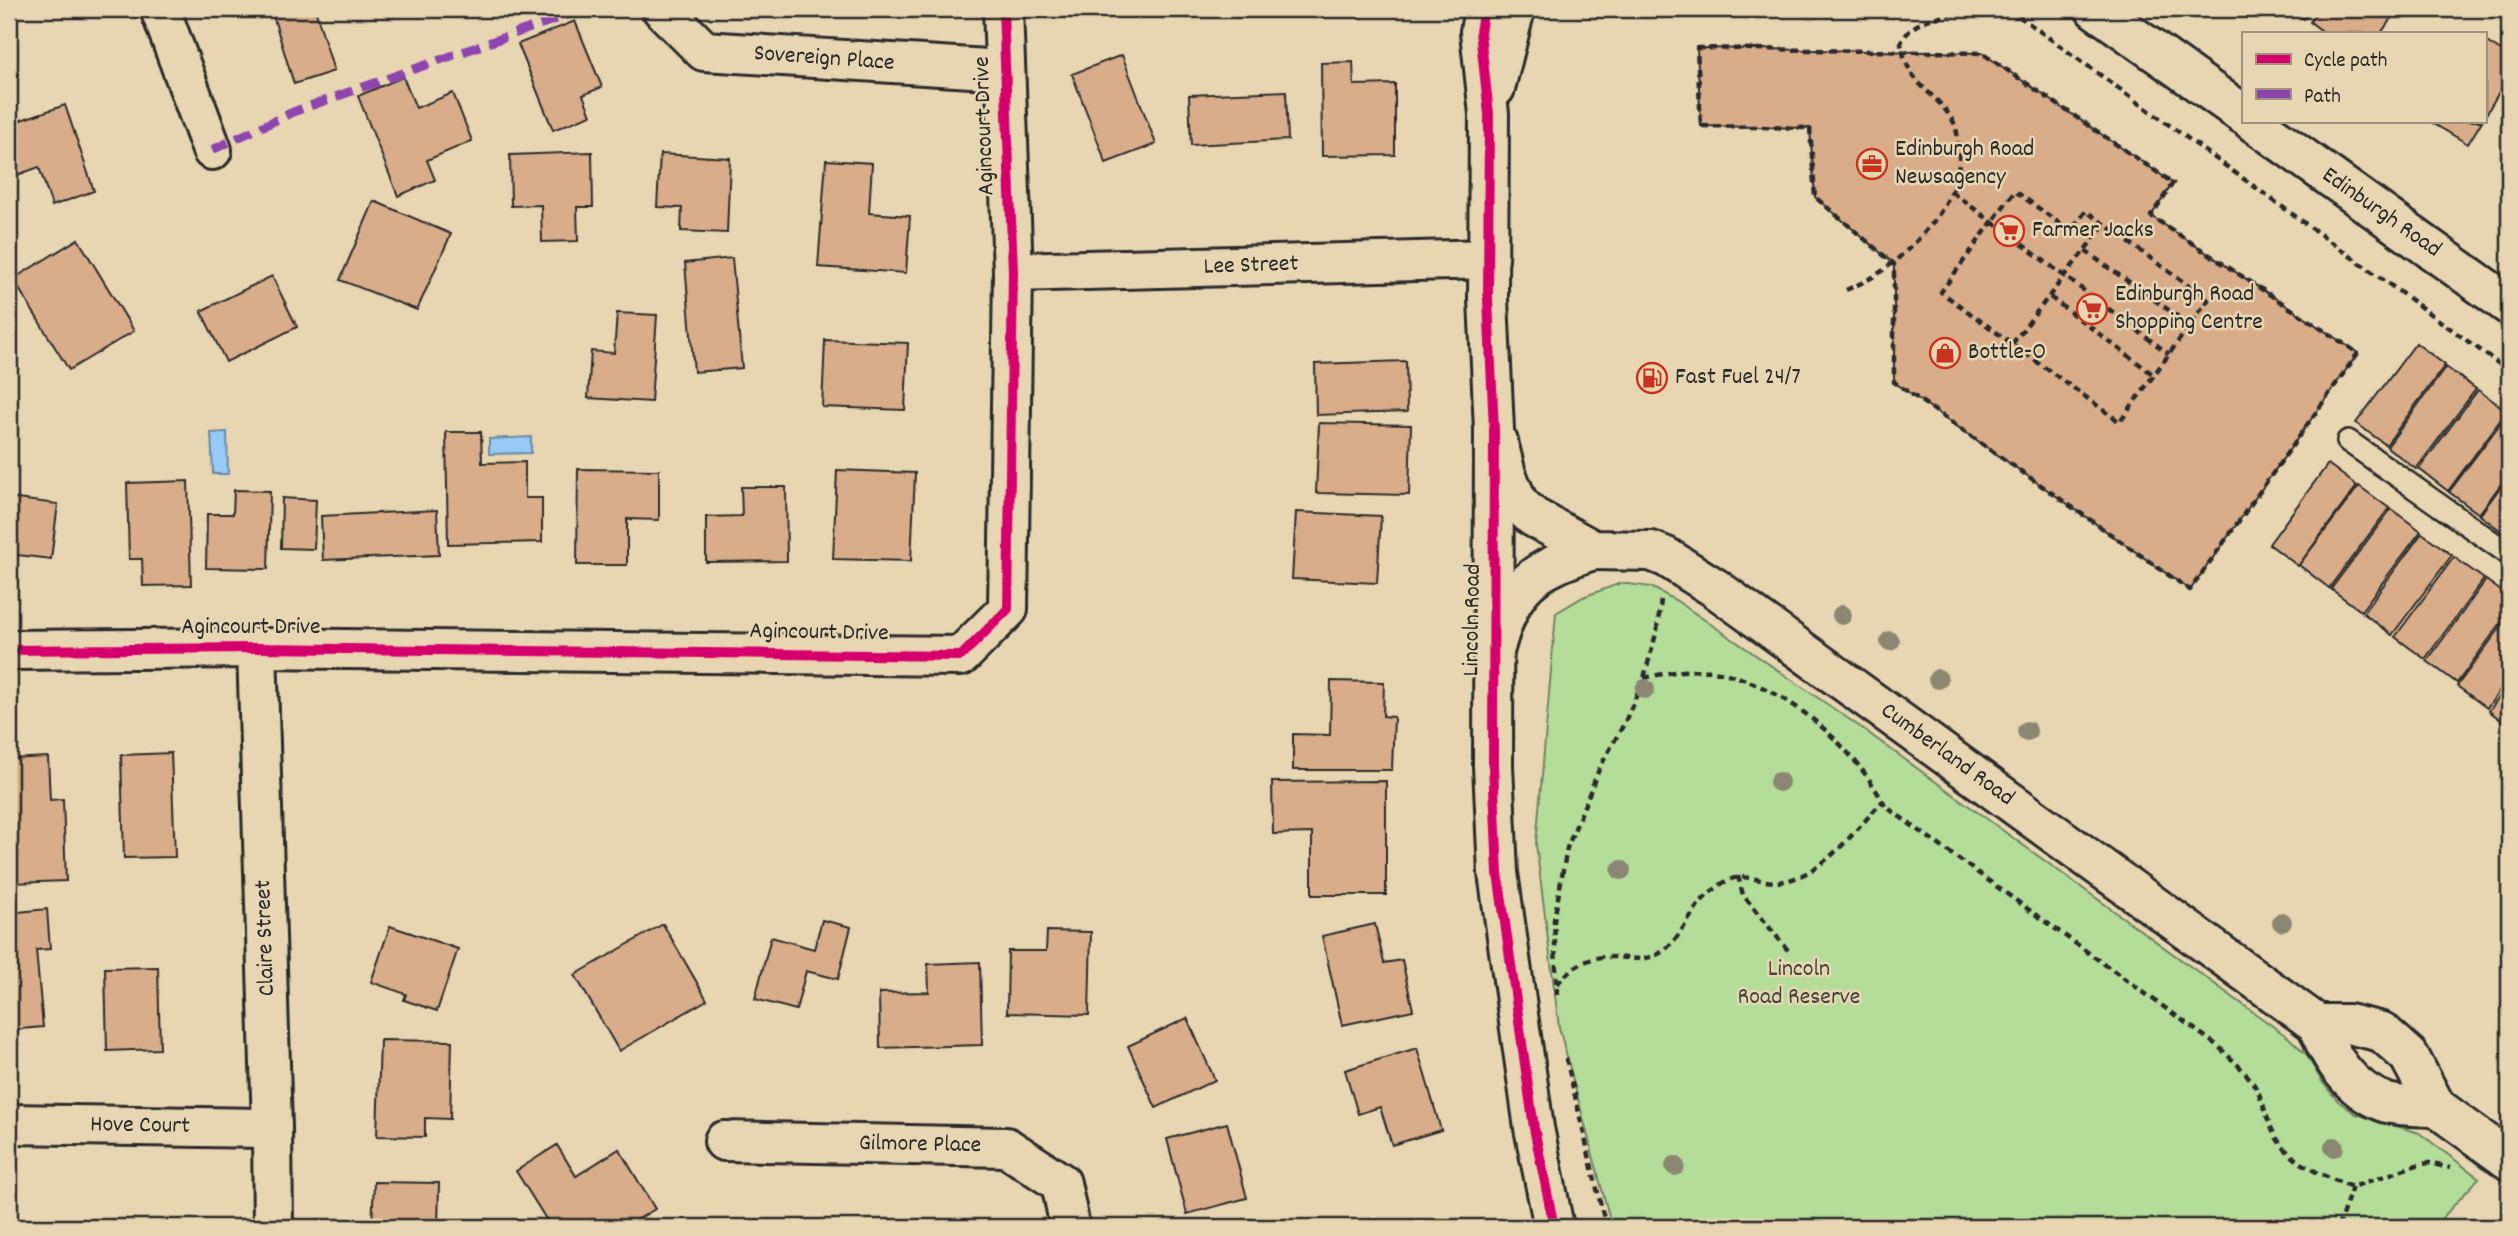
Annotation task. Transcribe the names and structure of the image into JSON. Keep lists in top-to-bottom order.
{
  "streets": {
    "street": [
      "Sovereign Place",
      "Agincourt Drive",
      "Edinburgh Road",
      "Lee Street",
      "Lincoln Road",
      "Cumberland Road",
      "Claire Street",
      "Hove Court",
      "Gilmore Place"
    ]
  },
  "crossings": [
    ["Sovereign Place", "Agincourt Drive"],
    ["Agincourt Drive", "Lee Street"],
    ["Agincourt Drive", "Claire Street"],
    ["Lee Street", "Lincoln Road"],
    ["Claire Street", "Hove Court"]
  ],
  "parks": ["Lincoln Road Reserve"],
  "places": {
    "office": ["Edinburgh Road Newsagency"],
    "supermarket": ["Farmer Jacks", "Edinburgh Road Shopping Centre"],
    "shop": ["Bottle-O"],
    "fuel station": ["Fast Fuel 24/7"]
  },
  "legend": ["Cycle path", "Path"]
}
